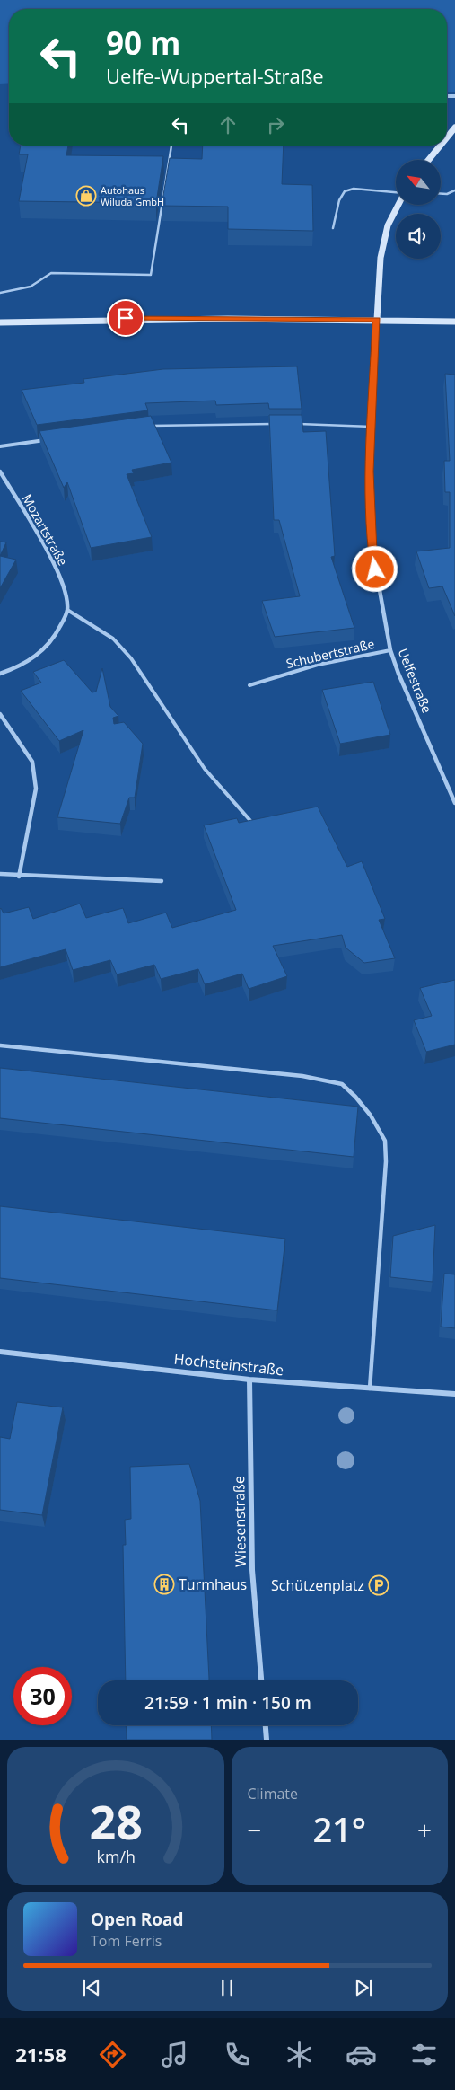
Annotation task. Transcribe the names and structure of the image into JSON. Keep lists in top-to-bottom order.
{
  "streets": {
    "street": [
      "Mozartstraße",
      "Uelfestraße",
      "Hochsteinstraße",
      "Wiesenstraße"
    ],
    "lane": ["Schubertstraße"]
  },
  "crossings": [
    ["Schubertstraße", "Uelfestraße"],
    ["Hochsteinstraße", "Wiesenstraße"]
  ],
  "places": {
    "shop": ["Autohaus Wiluda GmbH"],
    "building": ["Turmhaus"],
    "parking": ["Schützenplatz"]
  },
  "north": "top left",
  "page": {
    "turn": ["90 m", "Uelfe-Wuppertal-Straße"],
    "limit": "30",
    "trip": "21:59 · 1 min · 150 m",
    "tile": "Climate",
    "heat": ["−", "21°", "+"],
    "song": ["Open Road", "Tom Ferris"],
    "tabs": "21:58",
    "gauge": ["28", "km/h"]
  }
}
